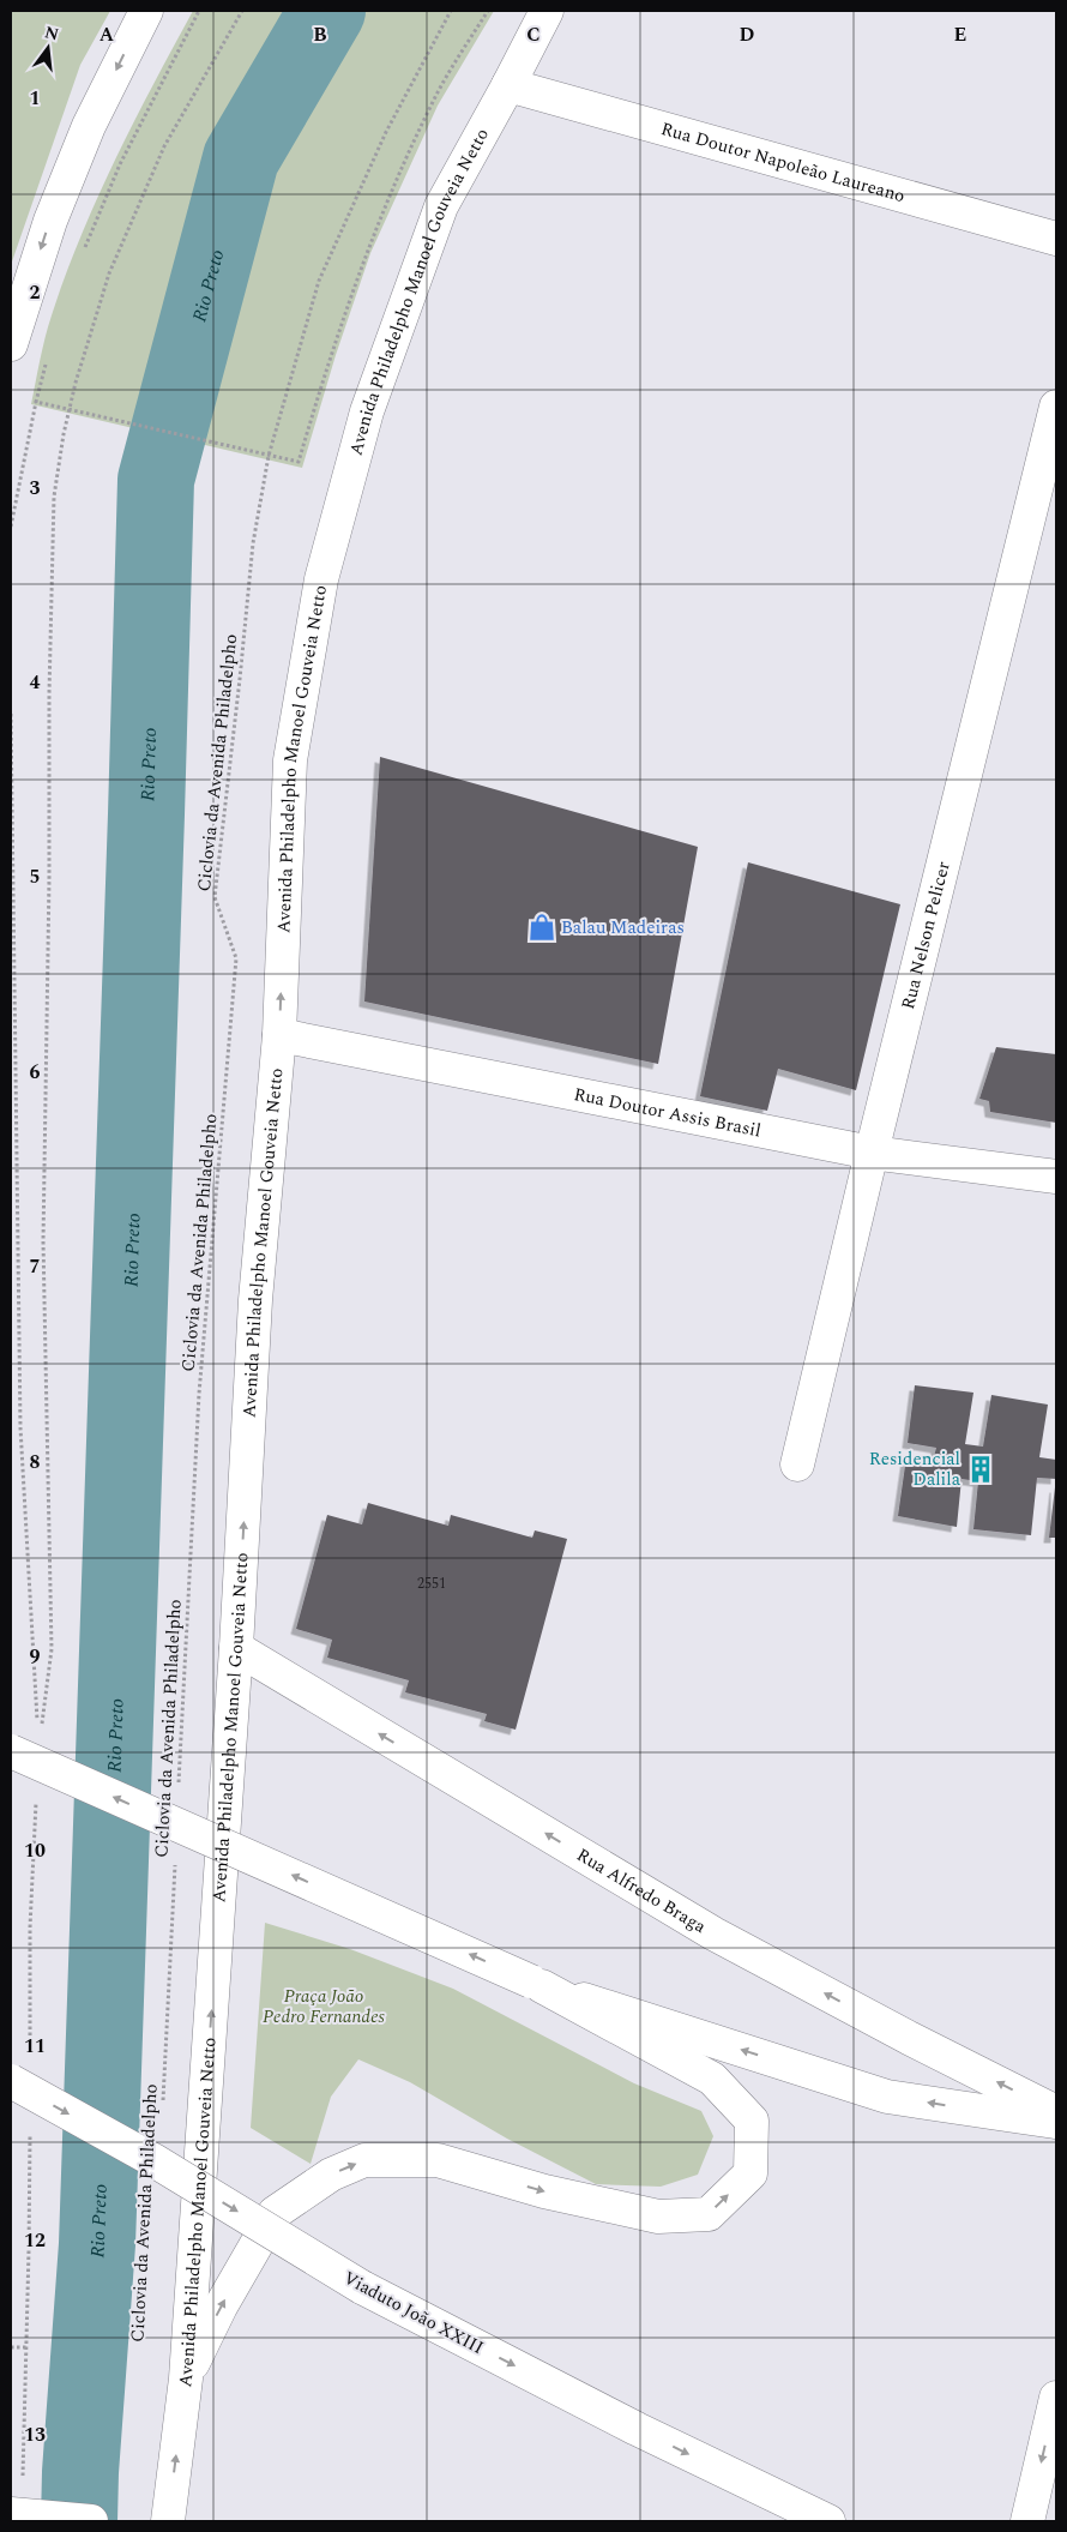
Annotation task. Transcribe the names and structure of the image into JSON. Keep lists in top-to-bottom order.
{
  "streets": {
    "main road": [
      "Rua Doutor Napoleão Laureano",
      "Avenida Philadelpho Manoel Gouveia Netto",
      "Rua Nelson Pelicer",
      "Rua Doutor Assis Brasil",
      "Rua Alfredo Braga",
      "Viaduto João XXIII"
    ],
    "path": ["Ciclovia da Avenida Philadelpho"]
  },
  "crossings": [
    ["Rua Doutor Napoleão Laureano", "Avenida Philadelpho Manoel Gouveia Netto"],
    ["Avenida Philadelpho Manoel Gouveia Netto", "Rua Doutor Assis Brasil"],
    ["Avenida Philadelpho Manoel Gouveia Netto", "Rua Alfredo Braga"],
    ["Rua Nelson Pelicer", "Rua Doutor Assis Brasil"]
  ],
  "one_way": ["Avenida Philadelpho Manoel Gouveia Netto", "Viaduto João XXIII"],
  "water": ["Rio Preto"],
  "parks": ["Praça João Pedro Fernandes"],
  "places": {
    "shop": ["Balau Madeiras"],
    "building": ["Residencial Dalila"]
  },
  "house_numbers": ["2551"],
  "north": "top",
  "grid": {
    "columns": [
      "A",
      "B",
      "C",
      "D",
      "E"
    ],
    "rows": [
      "1",
      "2",
      "3",
      "4",
      "5",
      "6",
      "7",
      "8",
      "9",
      "10",
      "11",
      "12",
      "13"
    ]
  }
}
